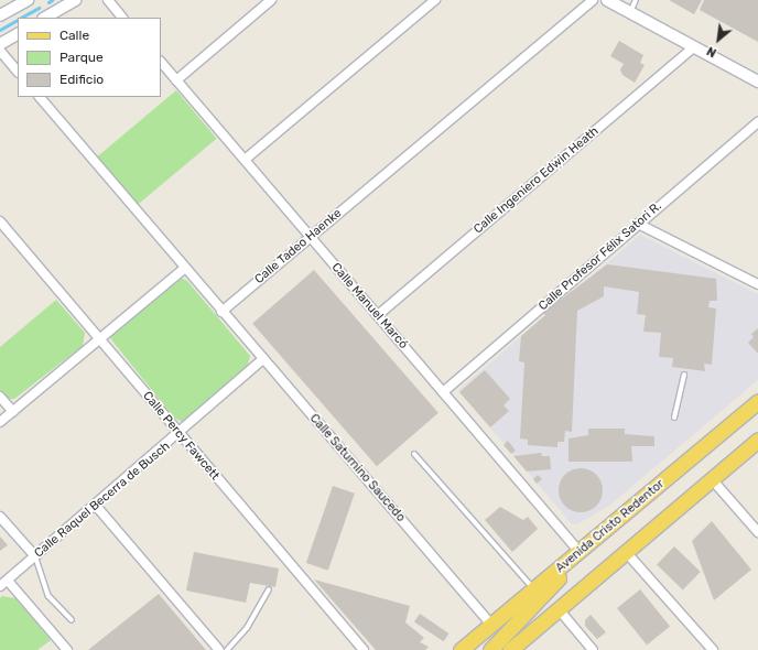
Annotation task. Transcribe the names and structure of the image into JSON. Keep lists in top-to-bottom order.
{
  "streets": {
    "main road": ["Avenida Cristo Redentor"],
    "street": [
      "Calle Ingeniero Edwin Heath",
      "Calle Tadeo Haenke",
      "Calle Profesor Félix Satori R.",
      "Calle Manuel Marcó",
      "Calle Percy Fawcett",
      "Calle Saturnino Saucedo",
      "Calle Raquel Becerra de Busch"
    ]
  },
  "crossings": [
    ["Calle Ingeniero Edwin Heath", "Calle Manuel Marcó"],
    ["Calle Tadeo Haenke", "Calle Manuel Marcó"],
    ["Calle Tadeo Haenke", "Calle Saturnino Saucedo"],
    ["Calle Profesor Félix Satori R.", "Calle Manuel Marcó"],
    ["Calle Manuel Marcó", "Avenida Cristo Redentor"],
    ["Calle Percy Fawcett", "Calle Raquel Becerra de Busch"],
    ["Calle Saturnino Saucedo", "Calle Raquel Becerra de Busch"],
    ["Calle Saturnino Saucedo", "Avenida Cristo Redentor"]
  ],
  "legend": ["Calle", "Parque", "Edificio"],
  "north": "bottom left"
}
